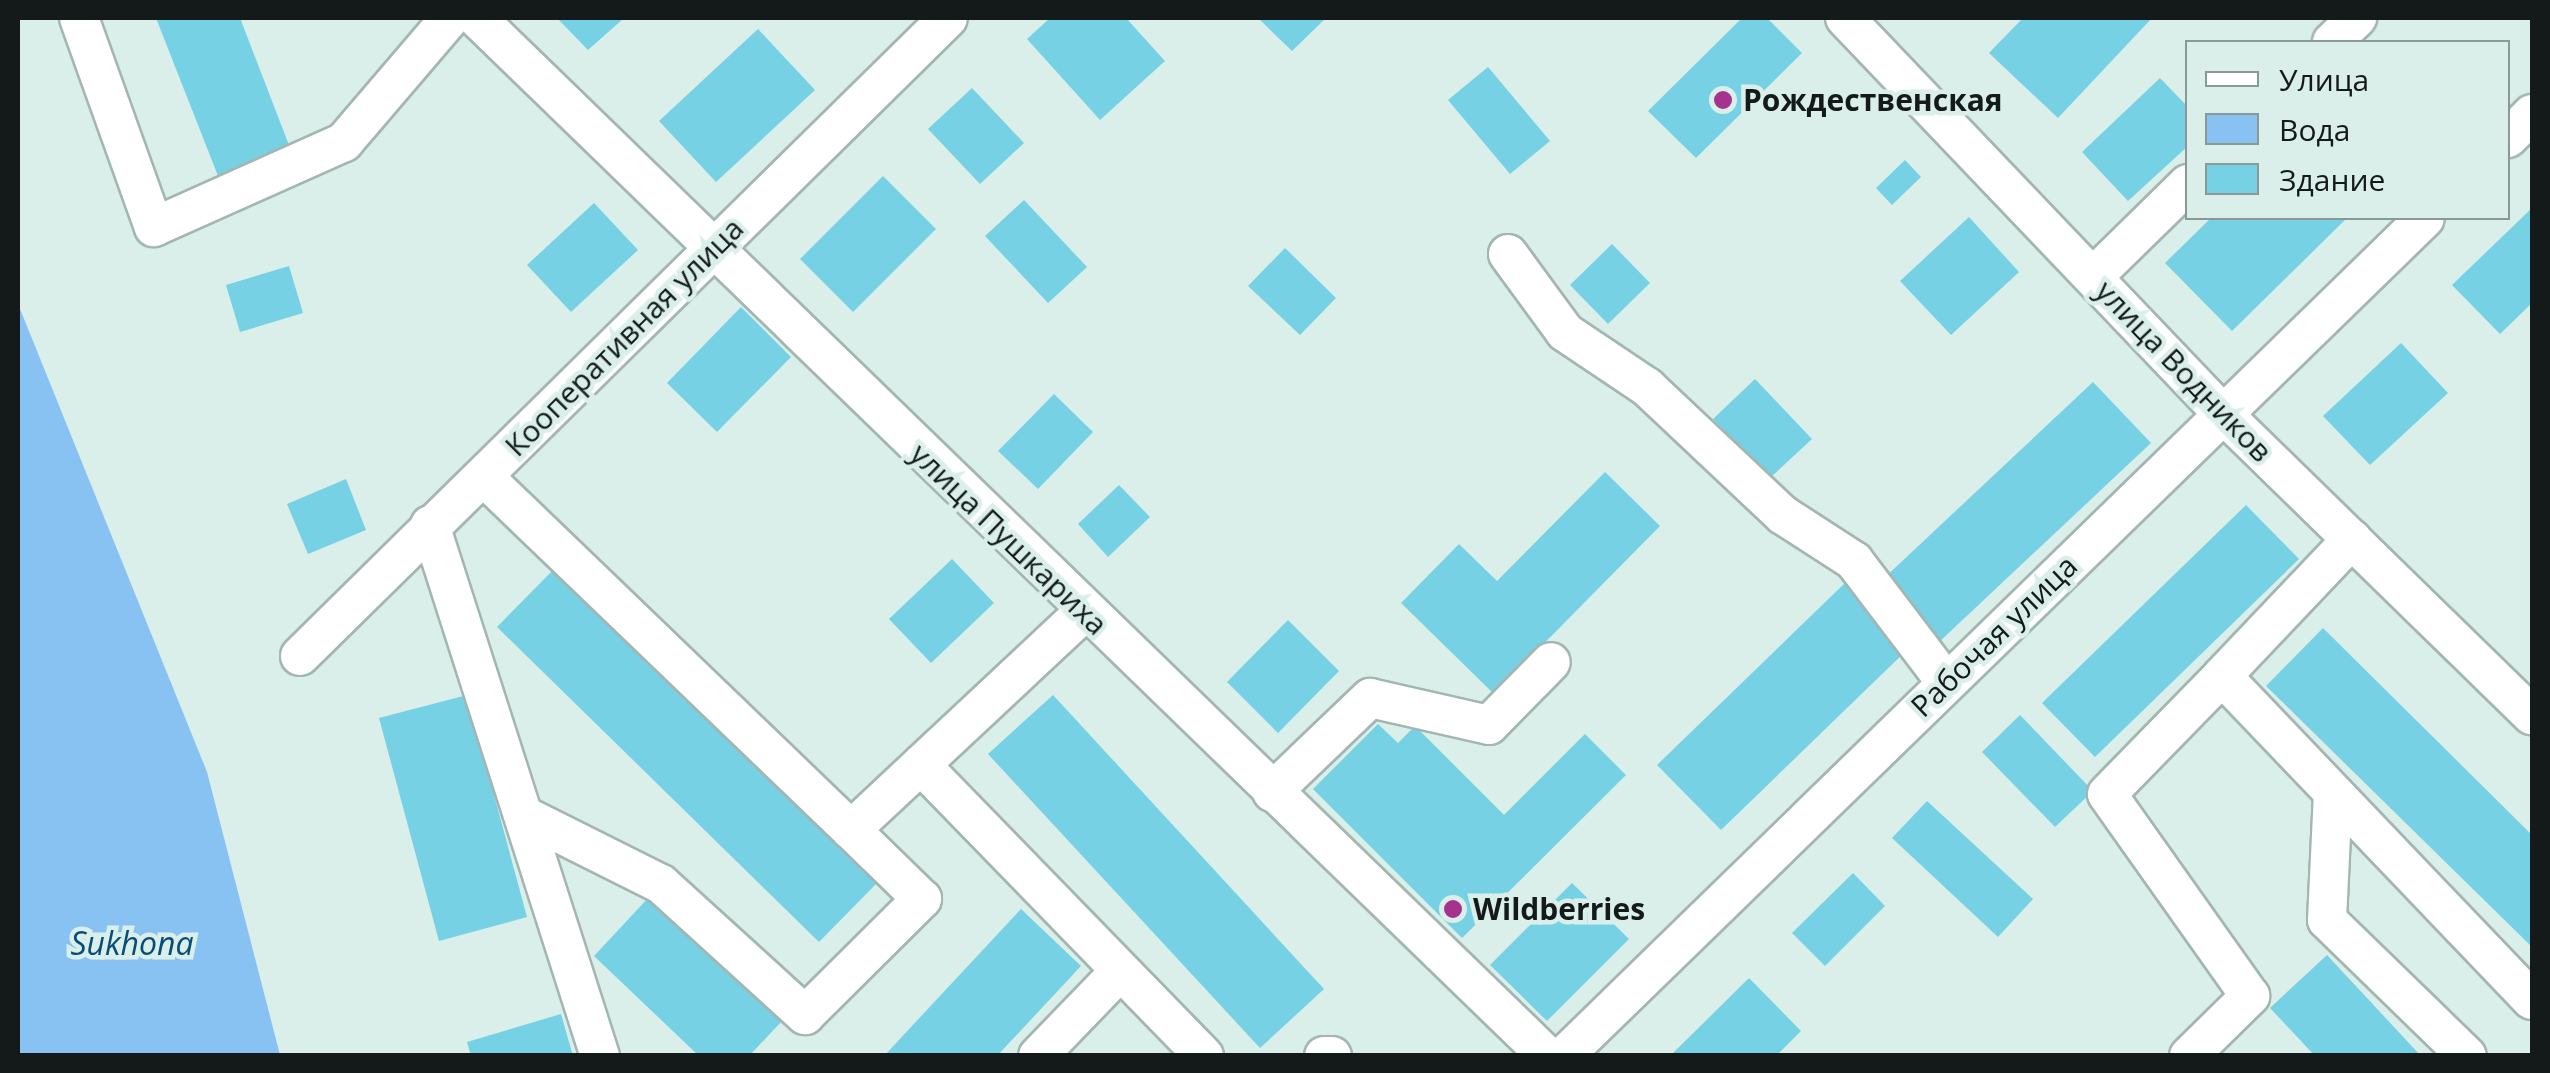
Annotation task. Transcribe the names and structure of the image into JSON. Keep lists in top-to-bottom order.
{
  "streets": {
    "street": [
      "Кооперативная улица",
      "улица Водников",
      "улица Пушкариха",
      "Рабочая улица"
    ]
  },
  "crossings": [
    ["Кооперативная улица", "улица Пушкариха"],
    ["улица Водников", "Рабочая улица"]
  ],
  "water": ["Sukhona"],
  "places": ["Рождественская", "Wildberries"],
  "legend": ["Улица", "Вода", "Здание"]
}
